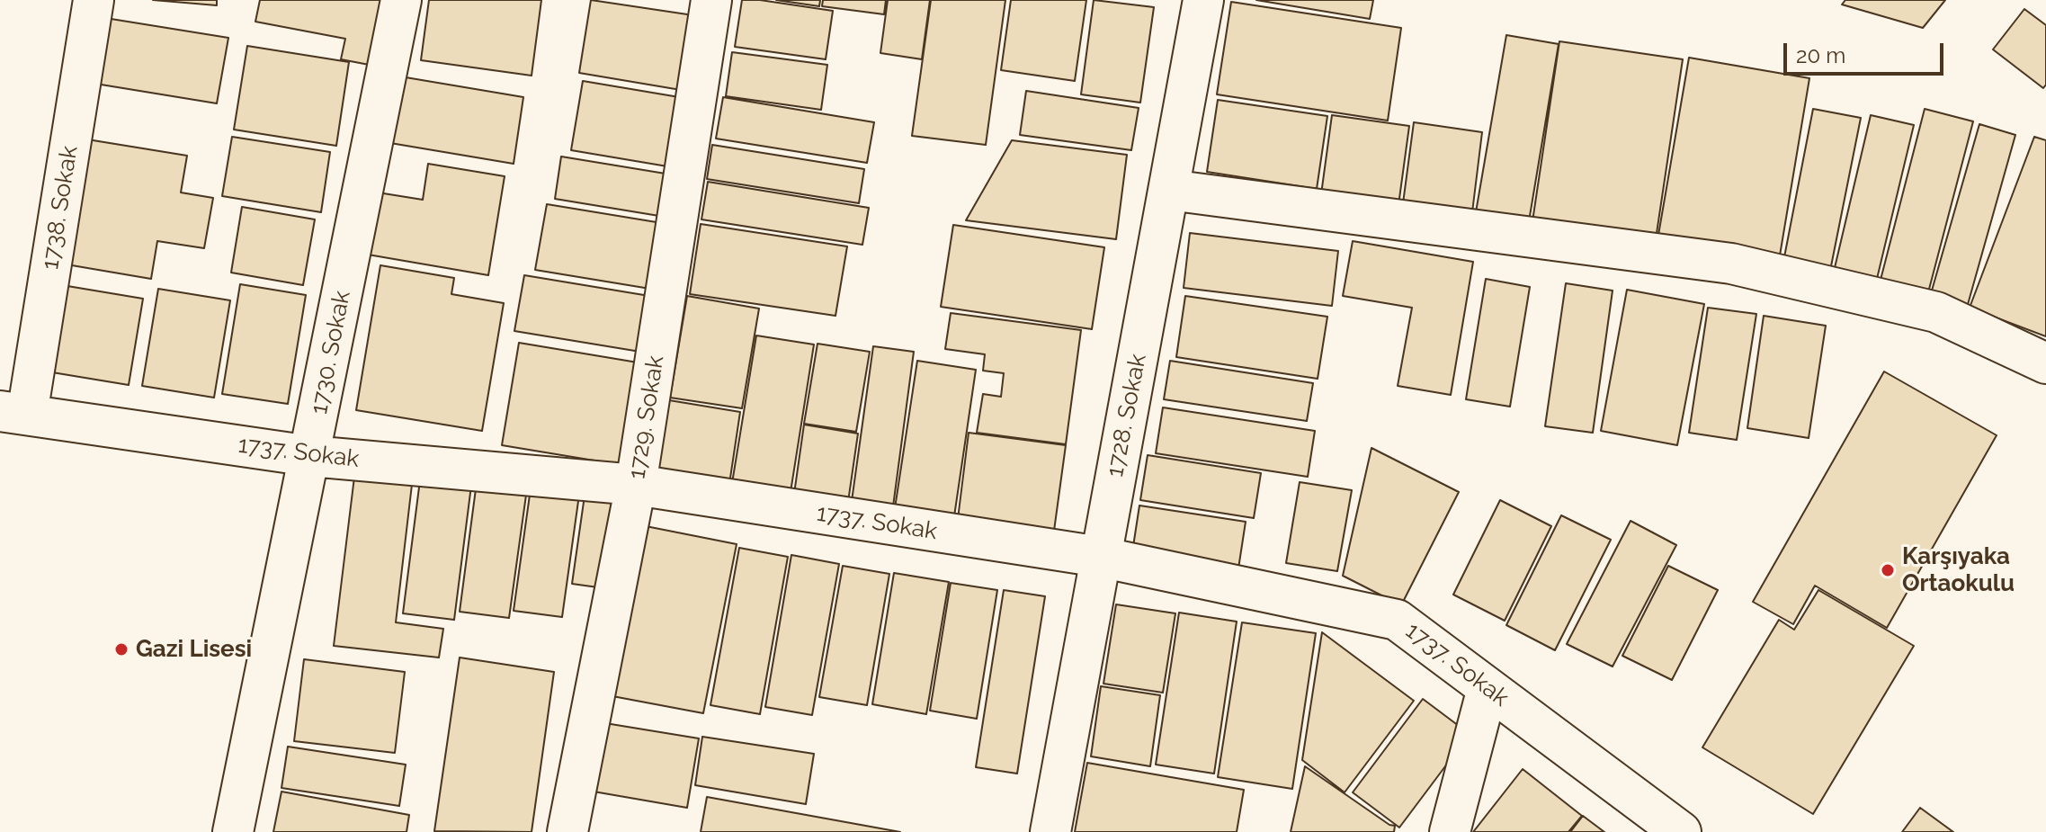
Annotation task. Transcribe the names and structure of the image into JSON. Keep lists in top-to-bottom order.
{
  "streets": {
    "street": [
      "1738. Sokak",
      "1730. Sokak",
      "1728. Sokak",
      "1729. Sokak",
      "1737. Sokak"
    ]
  },
  "crossings": [
    ["1738. Sokak", "1737. Sokak"],
    ["1730. Sokak", "1737. Sokak"],
    ["1728. Sokak", "1737. Sokak"],
    ["1729. Sokak", "1737. Sokak"]
  ],
  "places": ["Karşıyaka Ortaokulu", "Gazi Lisesi"],
  "scale_bar": "20 m"
}
